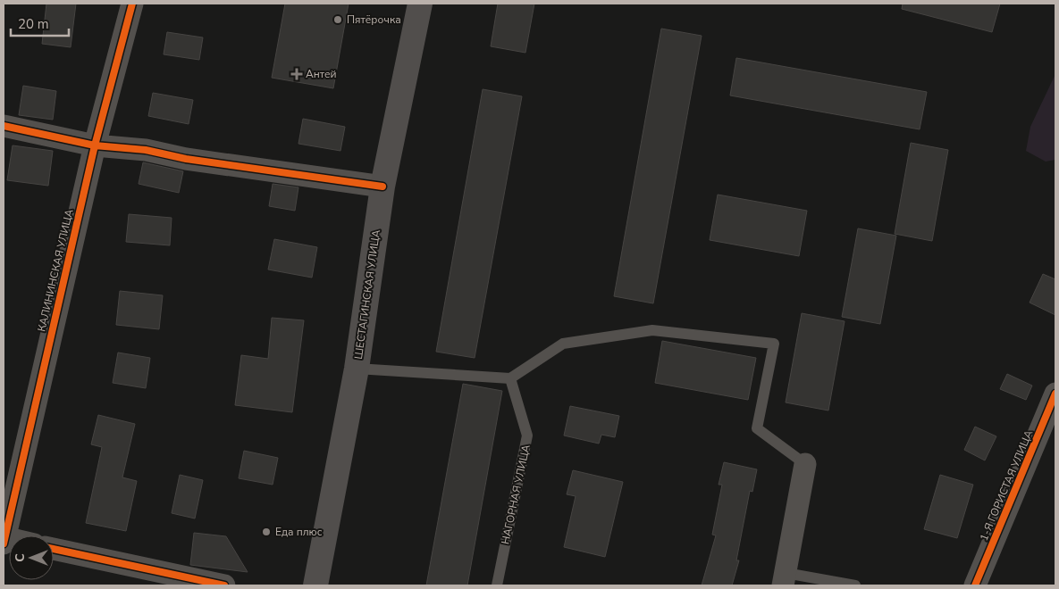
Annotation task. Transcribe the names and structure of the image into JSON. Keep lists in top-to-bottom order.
{
  "streets": {
    "main road": ["ШЕСТАГИНСКАЯ УЛИЦА"],
    "street": ["КАЛИНИНСКАЯ УЛИЦА", "1-Я ГОРИСТАЯ УЛИЦА"],
    "lane": ["НАГОРНАЯ УЛИЦА"]
  },
  "places": {
    "other": ["Пятёрочка", "Еда плюс"],
    "health": ["Антей"]
  },
  "scale_bar": "20 m",
  "north": "left"
}
